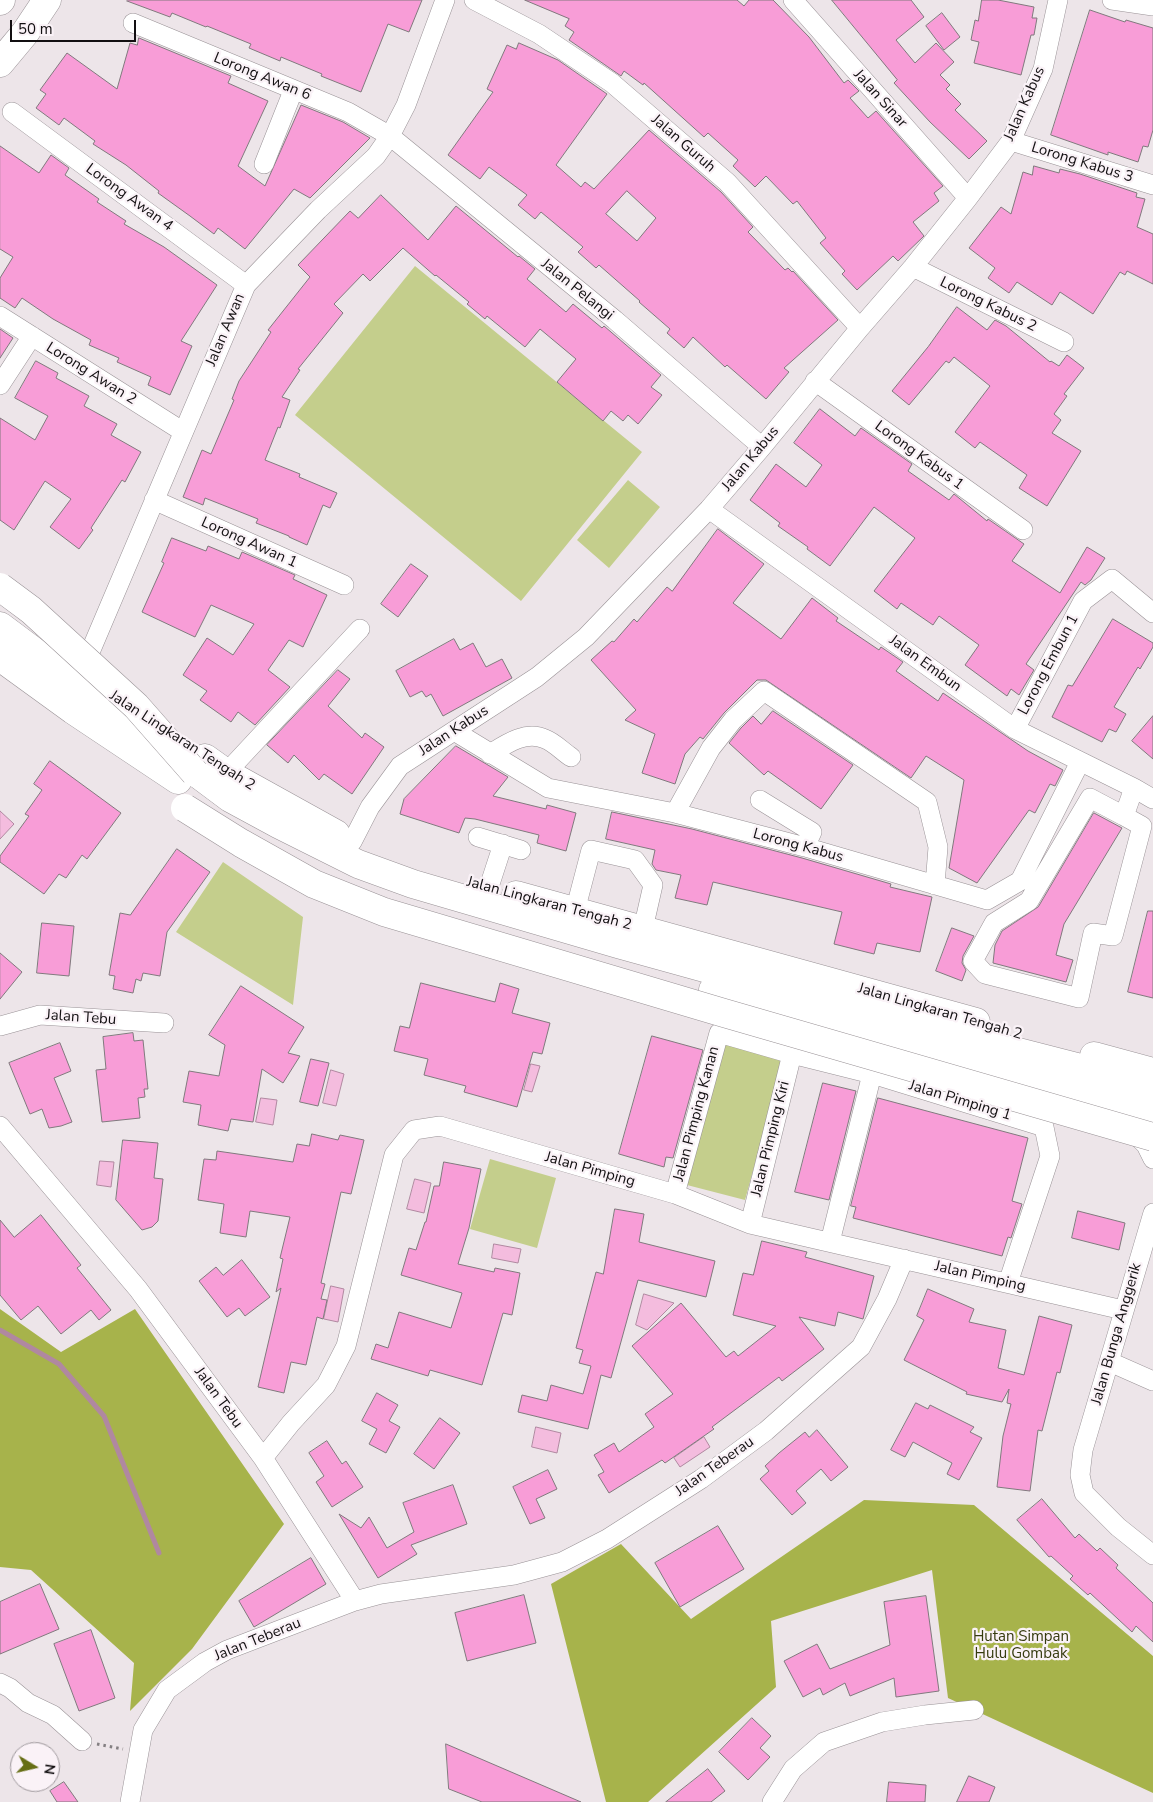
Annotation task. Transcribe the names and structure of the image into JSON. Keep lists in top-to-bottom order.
{
  "streets": {
    "highway": ["Jalan Lingkaran Tengah 2"],
    "street": [
      "Lorong Awan 6",
      "Jalan Sinar",
      "Jalan Kabus",
      "Jalan Guruh",
      "Lorong Kabus 3",
      "Lorong Awan 4",
      "Jalan Pelangi",
      "Lorong Kabus 2",
      "Jalan Awan",
      "Lorong Awan 2",
      "Lorong Kabus 1",
      "Lorong Awan 1",
      "Jalan Embun",
      "Lorong Embun 1",
      "Lorong Kabus",
      "Jalan Tebu",
      "Jalan Pimping 1",
      "Jalan Pimping Kanan",
      "Jalan Pimping Kiri",
      "Jalan Pimping",
      "Jalan Bunga Anggerik",
      "Jalan Teberau"
    ]
  },
  "crossings": [
    ["Lorong Awan 6", "Jalan Pelangi"],
    ["Lorong Awan 6", "Jalan Awan"],
    ["Jalan Sinar", "Jalan Kabus"],
    ["Jalan Kabus", "Jalan Guruh"],
    ["Jalan Kabus", "Lorong Kabus 3"],
    ["Jalan Kabus", "Jalan Pelangi"],
    ["Jalan Kabus", "Lorong Kabus 2"],
    ["Jalan Kabus", "Lorong Kabus 1"],
    ["Jalan Kabus", "Jalan Embun"],
    ["Jalan Kabus", "Jalan Lingkaran Tengah 2"],
    ["Jalan Kabus", "Lorong Kabus"],
    ["Lorong Awan 4", "Jalan Awan"],
    ["Jalan Pelangi", "Jalan Awan"],
    ["Jalan Awan", "Lorong Awan 2"],
    ["Jalan Awan", "Lorong Awan 1"],
    ["Jalan Awan", "Jalan Lingkaran Tengah 2"],
    ["Jalan Embun", "Lorong Embun 1"],
    ["Jalan Embun", "Lorong Kabus"],
    ["Jalan Tebu", "Jalan Pimping"],
    ["Jalan Tebu", "Jalan Teberau"],
    ["Jalan Pimping 1", "Jalan Pimping Kanan"],
    ["Jalan Pimping 1", "Jalan Pimping Kiri"],
    ["Jalan Pimping 1", "Jalan Pimping"],
    ["Jalan Pimping Kanan", "Jalan Pimping"],
    ["Jalan Pimping Kiri", "Jalan Pimping"],
    ["Jalan Pimping", "Jalan Bunga Anggerik"],
    ["Jalan Pimping", "Jalan Teberau"]
  ],
  "parks": ["Hutan Simpan Hulu Gombak"],
  "scale_bar": "50 m",
  "north": "right"
}
